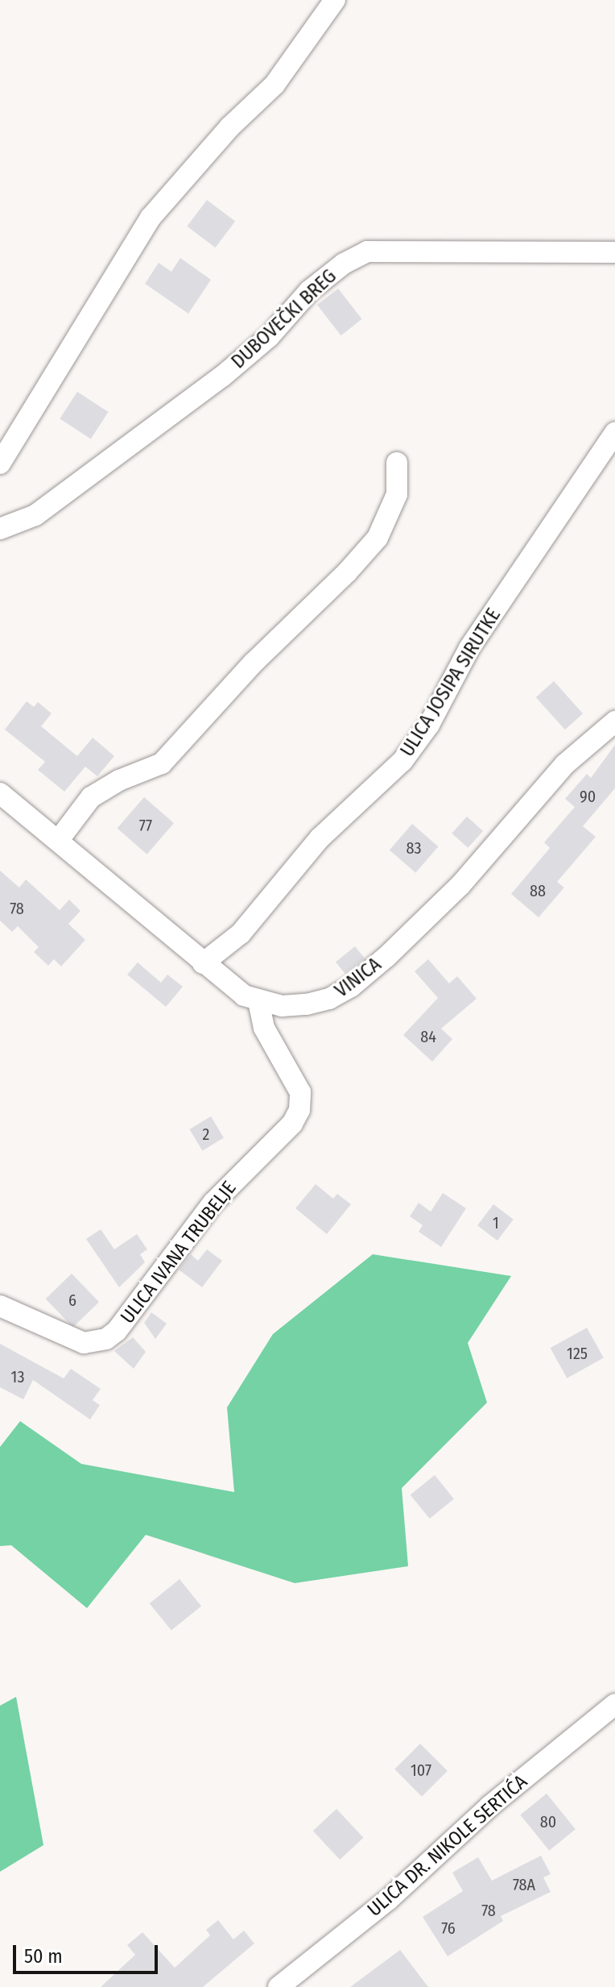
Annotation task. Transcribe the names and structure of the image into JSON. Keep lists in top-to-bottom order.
{
  "streets": {
    "street": [
      "DUBOVEČKI BREG",
      "ULICA JOSIPA SIRUTKE",
      "VINICA",
      "ULICA IVANA TRUBELJE",
      "ULICA DR. NIKOLE SERTIĆA"
    ]
  },
  "crossings": [
    ["VINICA", "ULICA IVANA TRUBELJE"]
  ],
  "house_numbers": [
    "90",
    "77",
    "83",
    "88",
    "78",
    "84",
    "2",
    "1",
    "6",
    "125",
    "13",
    "107",
    "80",
    "78A",
    "78",
    "76"
  ],
  "scale_bar": "50 m"
}
